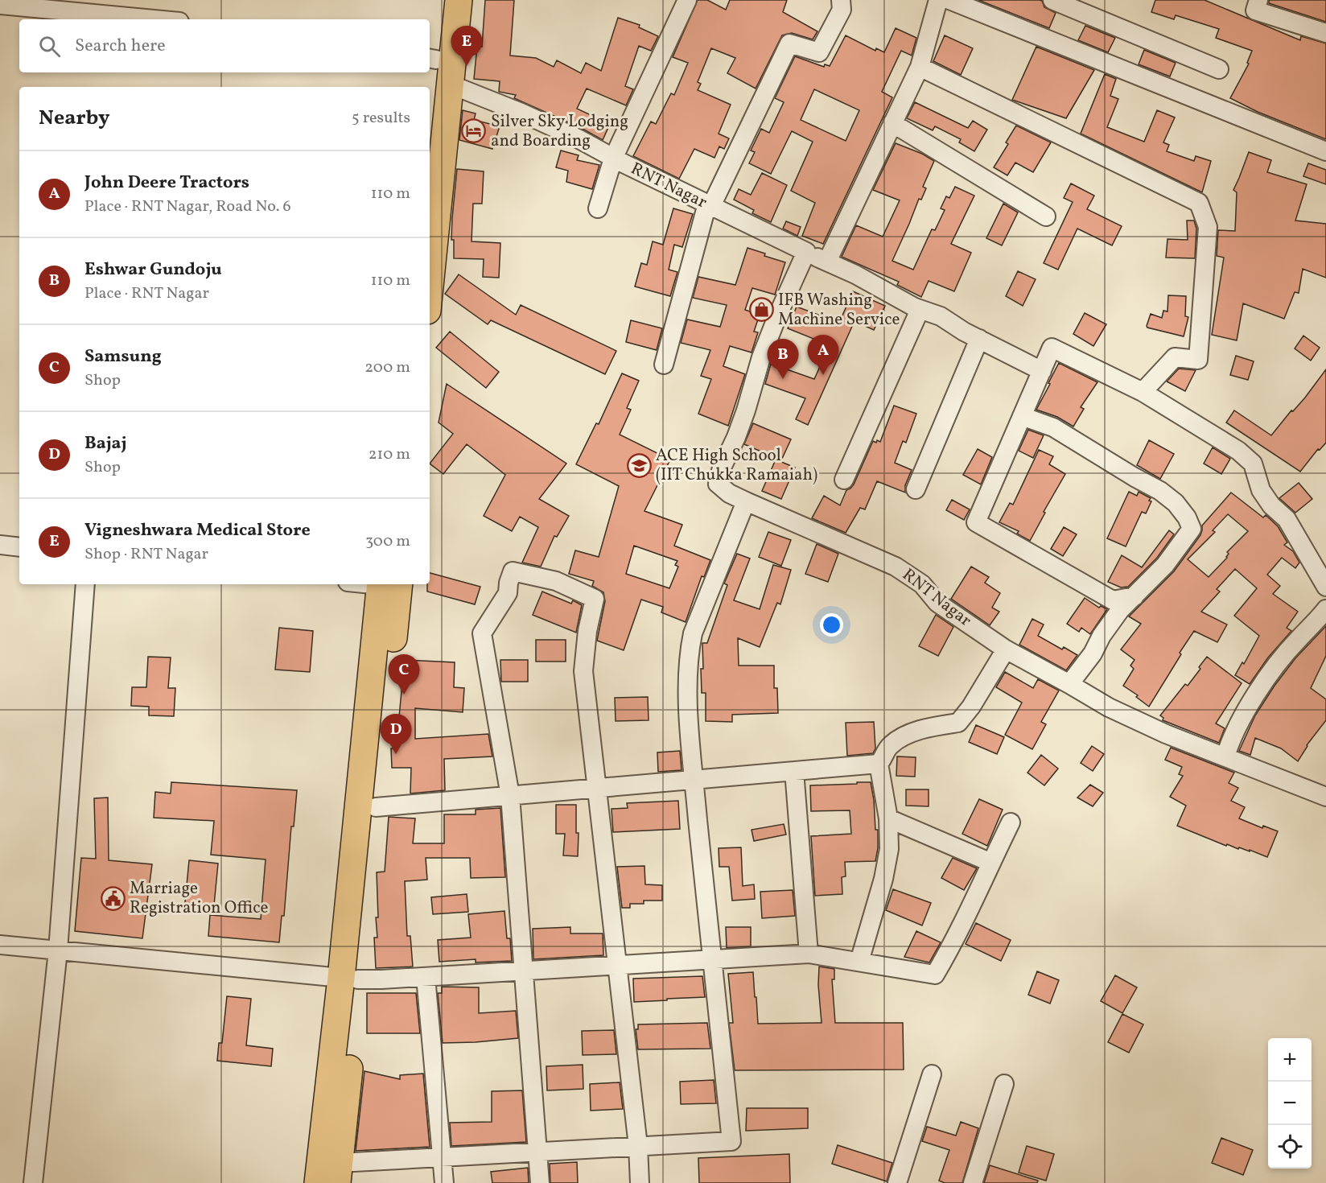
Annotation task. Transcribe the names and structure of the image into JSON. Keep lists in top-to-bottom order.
{
  "streets": {
    "street": ["RNT Nagar"]
  },
  "places": {
    "hotel": ["Silver Sky Lodging and Boarding"],
    "shop": ["IFB Washing Machine Service"],
    "school or university": ["ACE High School (IIT Chukka Ramaiah)"],
    "public building": ["Marriage Registration Office"]
  },
  "page": {
    "search": "Search here",
    "pins": [
      "E",
      "A",
      "B",
      "C",
      "D"
    ],
    "heading": ["Nearby", "5 results"],
    "list": [
      {
        "mark": "A",
        "name": "John Deere Tractors",
        "note": "Place · RNT Nagar, Road No. 6",
        "value": "110 m"
      },
      {
        "mark": "B",
        "name": "Eshwar Gundoju",
        "note": "Place · RNT Nagar",
        "value": "110 m"
      },
      {
        "mark": "C",
        "name": "Samsung",
        "note": "Shop",
        "value": "200 m"
      },
      {
        "mark": "D",
        "name": "Bajaj",
        "note": "Shop",
        "value": "210 m"
      },
      {
        "mark": "E",
        "name": "Vigneshwara Medical Store",
        "note": "Shop · RNT Nagar",
        "value": "300 m"
      }
    ],
    "map_buttons": ["+", "−"]
  }
}
